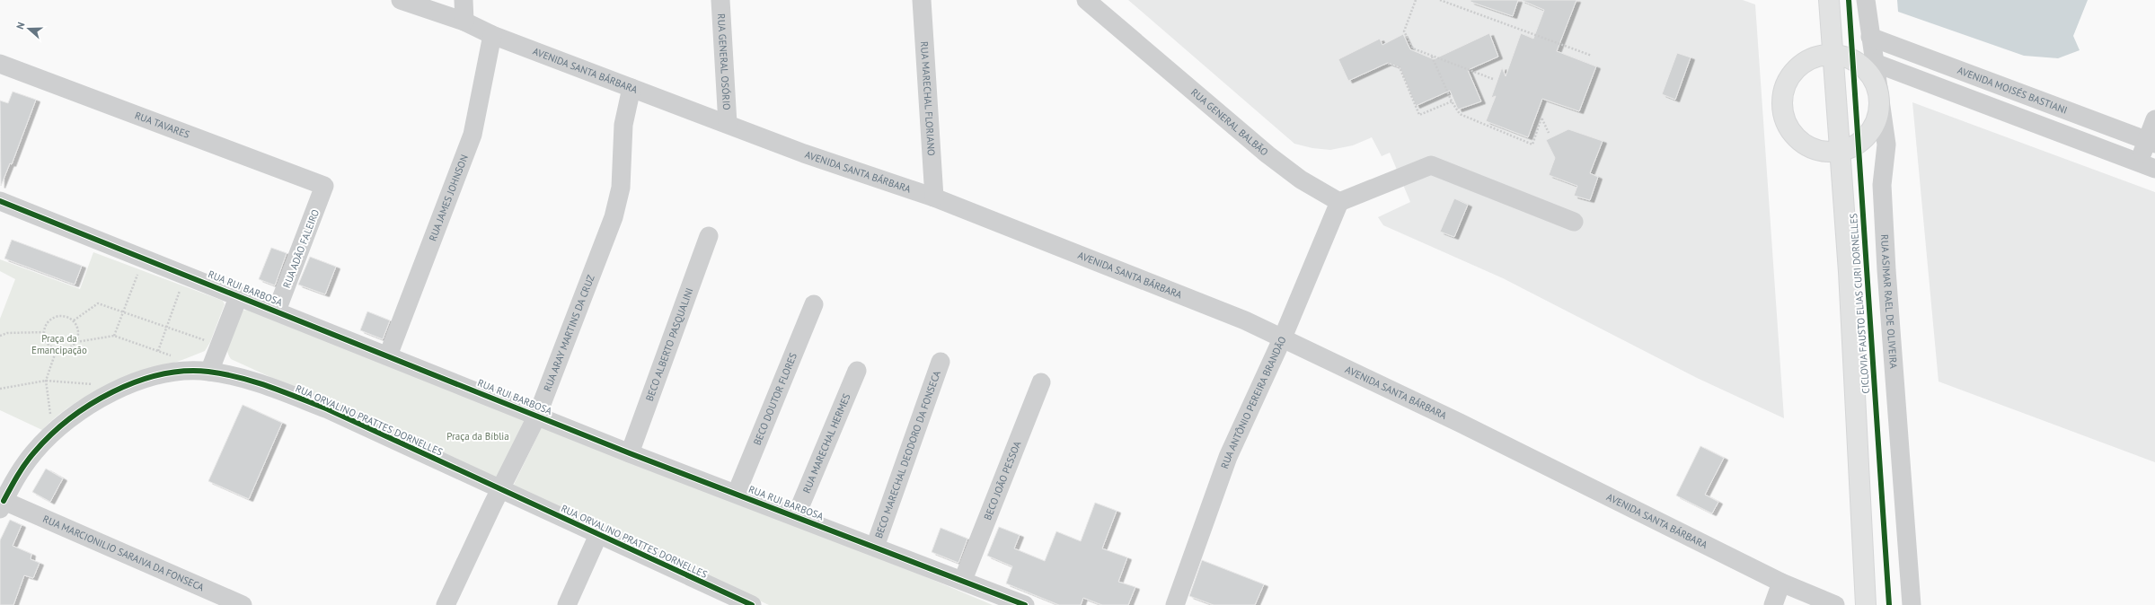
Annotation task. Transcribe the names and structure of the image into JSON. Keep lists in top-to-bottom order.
{
  "streets": {
    "street": [
      "RUA GENERAL OSÓRIO",
      "AVENIDA SANTA BÁRBARA",
      "AVENIDA MOISÉS BASTIANI",
      "RUA MARECHAL FLORIANO",
      "RUA GENERAL BALBÃO",
      "RUA TAVARES",
      "RUA JAMES JOHNSON",
      "RUA ADÃO FALEIRO",
      "RUA RUI BARBOSA",
      "RUA ASIMAR RAEL DE OLIVEIRA",
      "RUA ARAY MARTINS DA CRUZ",
      "BECO ALBERTO PASQUALINI",
      "BECO DOUTOR FLORES",
      "RUA ANTÔNIO PEREIRA BRANDÃO",
      "RUA ORVALINO PRATTES DORNELLES",
      "RUA MARECHAL HERMES",
      "BECO MARECHAL DEODORO DA FONSECA",
      "BECO JOÃO PESSOA",
      "RUA MARCIONILIO SARAIVA DA FONSECA"
    ],
    "cycle path": ["CICLOVIA FAUSTO ELIAS CURI DORNELLES"]
  },
  "crossings": [
    ["RUA GENERAL OSÓRIO", "AVENIDA SANTA BÁRBARA"],
    ["AVENIDA SANTA BÁRBARA", "RUA MARECHAL FLORIANO"],
    ["AVENIDA SANTA BÁRBARA", "RUA JAMES JOHNSON"],
    ["AVENIDA SANTA BÁRBARA", "RUA ARAY MARTINS DA CRUZ"],
    ["AVENIDA SANTA BÁRBARA", "RUA ANTÔNIO PEREIRA BRANDÃO"],
    ["AVENIDA MOISÉS BASTIANI", "RUA ASIMAR RAEL DE OLIVEIRA"],
    ["RUA GENERAL BALBÃO", "RUA ANTÔNIO PEREIRA BRANDÃO"],
    ["RUA TAVARES", "RUA ADÃO FALEIRO"],
    ["RUA JAMES JOHNSON", "RUA RUI BARBOSA"],
    ["RUA ADÃO FALEIRO", "RUA RUI BARBOSA"],
    ["RUA RUI BARBOSA", "RUA ARAY MARTINS DA CRUZ"],
    ["RUA RUI BARBOSA", "BECO ALBERTO PASQUALINI"],
    ["RUA RUI BARBOSA", "BECO DOUTOR FLORES"],
    ["RUA RUI BARBOSA", "RUA MARECHAL HERMES"],
    ["RUA RUI BARBOSA", "BECO MARECHAL DEODORO DA FONSECA"],
    ["RUA RUI BARBOSA", "BECO JOÃO PESSOA"],
    ["RUA ARAY MARTINS DA CRUZ", "RUA ORVALINO PRATTES DORNELLES"],
    ["RUA ORVALINO PRATTES DORNELLES", "RUA MARCIONILIO SARAIVA DA FONSECA"]
  ],
  "parks": ["Praça da Emancipação", "Praça da Bíblia"],
  "north": "left"
}
